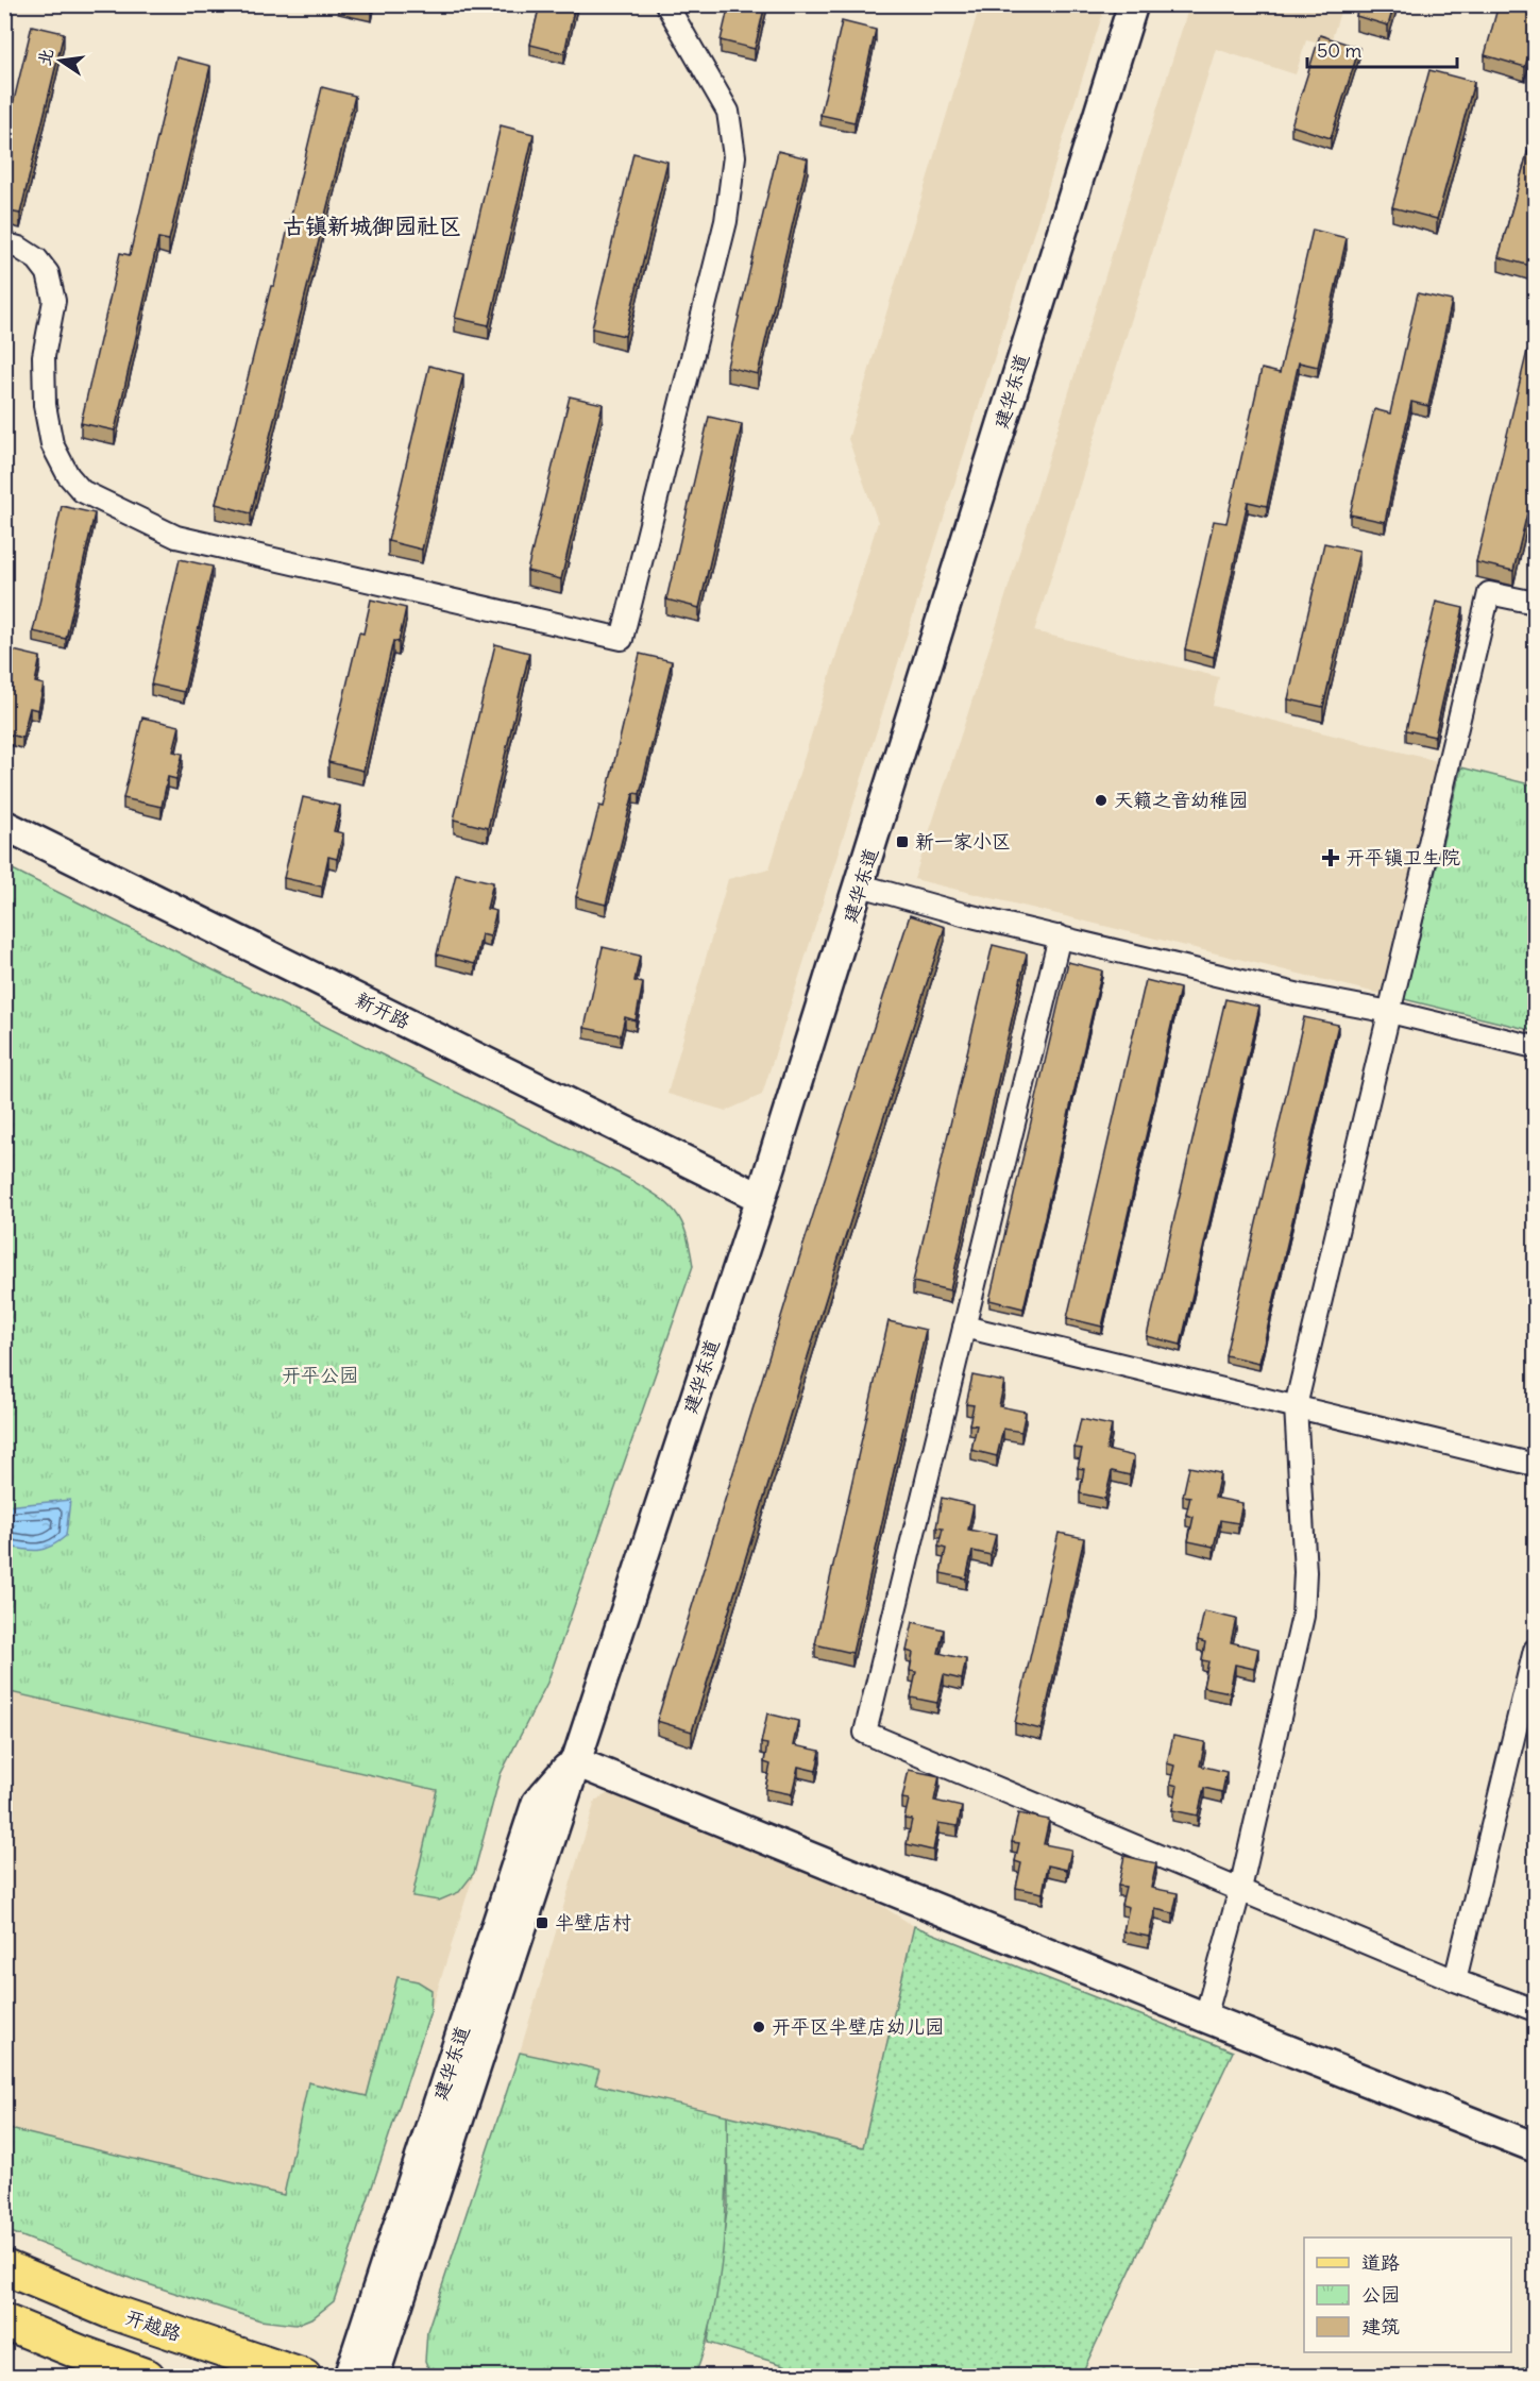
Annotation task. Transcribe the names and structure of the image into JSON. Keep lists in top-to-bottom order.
{
  "streets": {
    "main road": ["建华东道", "新开路", "开越路"]
  },
  "crossings": [
    ["建华东道", "新开路"]
  ],
  "districts": ["古镇新城御园社区"],
  "parks": ["开平公园"],
  "places": {
    "other": ["天籁之音幼稚园", "开平区半壁店幼儿园"],
    "transit": ["新一家小区", "半壁店村"],
    "health": ["开平镇卫生院"]
  },
  "legend": ["道路", "公园", "建筑"],
  "scale_bar": "50 m",
  "north": "left"
}
